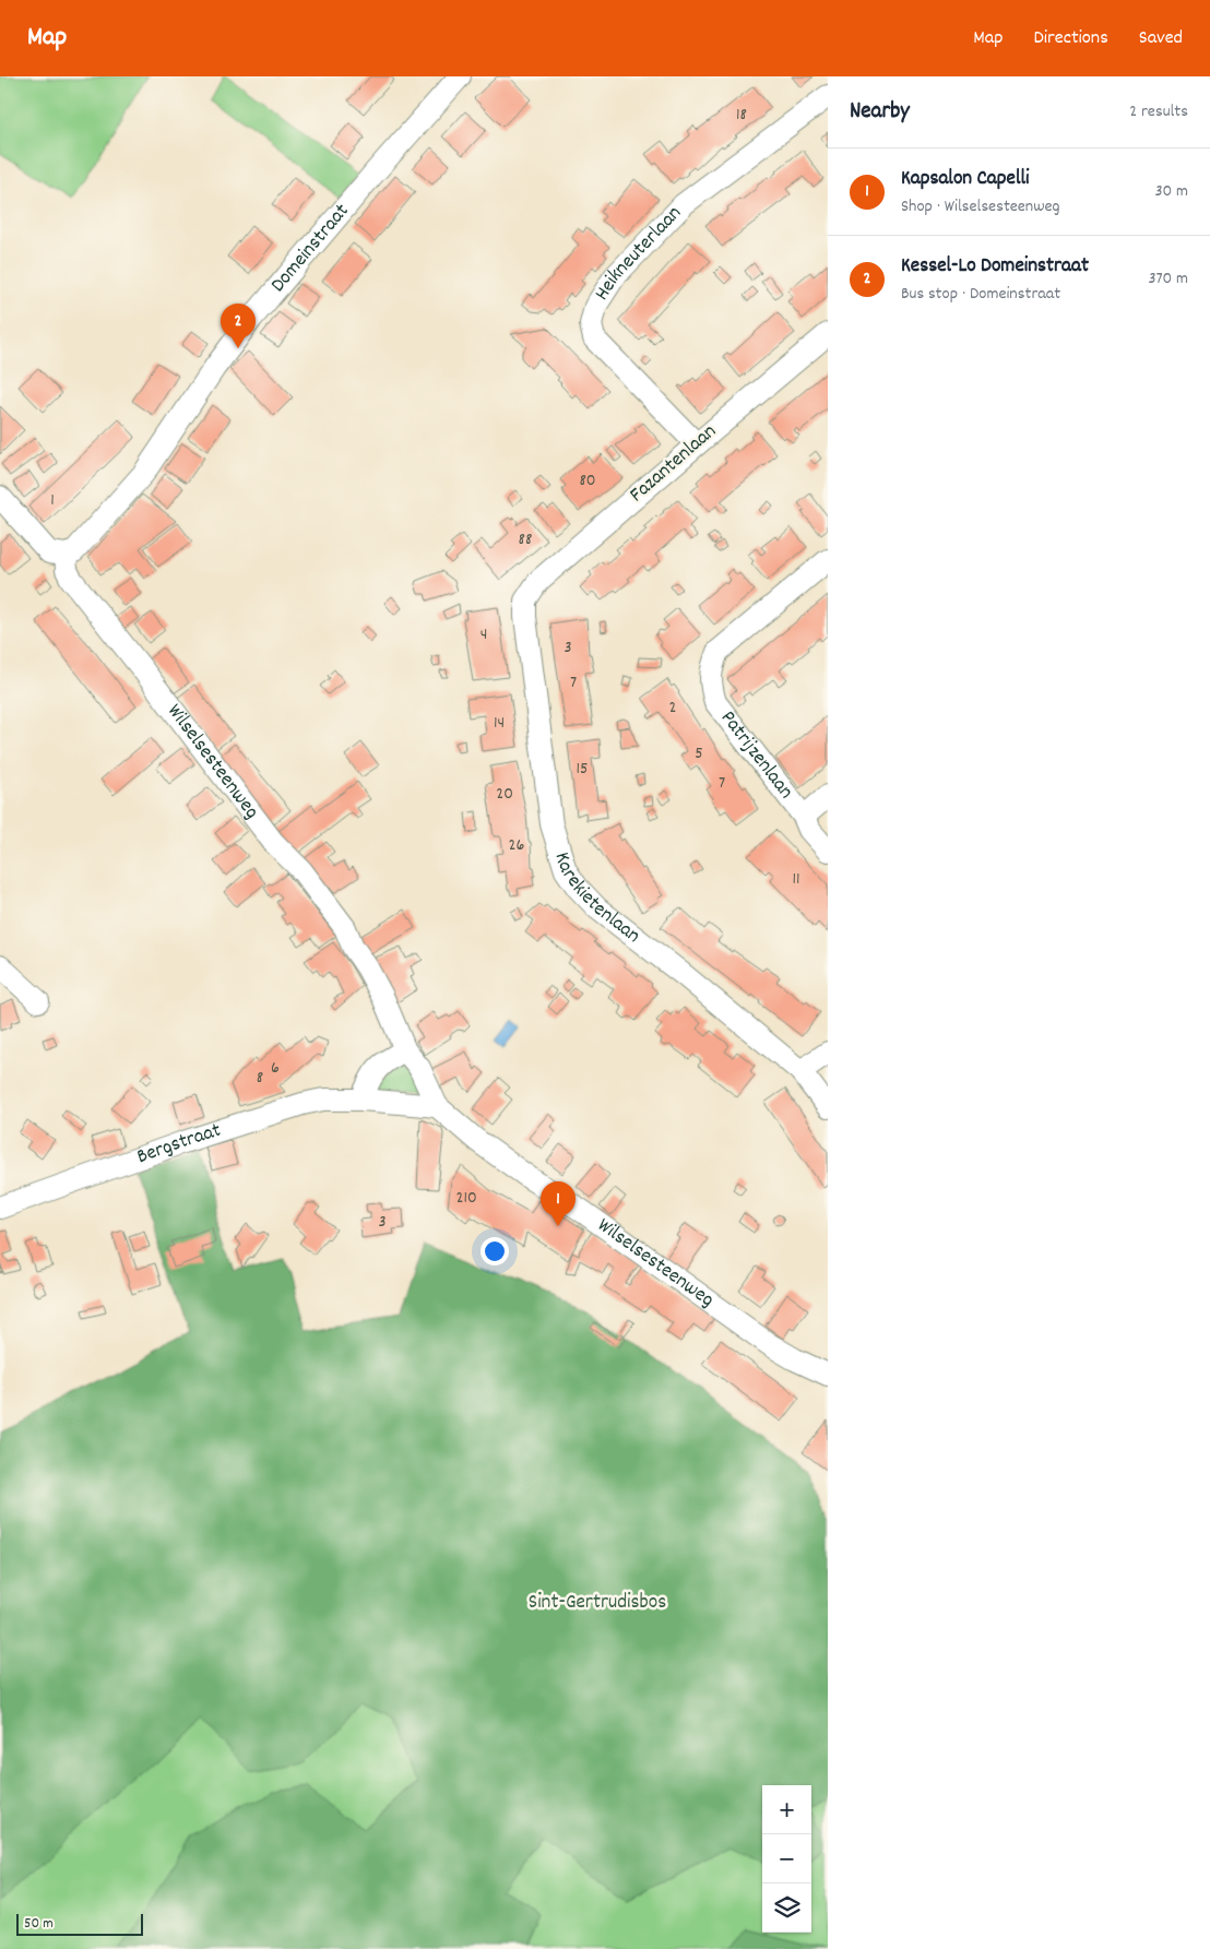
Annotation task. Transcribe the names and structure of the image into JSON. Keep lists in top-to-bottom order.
{
  "streets": {
    "street": [
      "Domeinstraat",
      "Heikneuterlaan",
      "Fazantenlaan",
      "Patrijzenlaan",
      "Wilselsesteenweg",
      "Karekietenlaan",
      "Bergstraat"
    ]
  },
  "crossings": [
    ["Domeinstraat", "Wilselsesteenweg"],
    ["Heikneuterlaan", "Fazantenlaan"],
    ["Fazantenlaan", "Karekietenlaan"]
  ],
  "parks": ["Sint-Gertrudisbos"],
  "house_numbers": [
    "18",
    "80",
    "1",
    "88",
    "4",
    "3",
    "7",
    "2",
    "14",
    "5",
    "15",
    "7",
    "20",
    "26",
    "11",
    "6",
    "8",
    "210",
    "3"
  ],
  "scale_bar": "50 m",
  "page": {
    "header": "Map",
    "nav": ["Map", "Directions", "Saved"],
    "heading": ["Nearby", "2 results"],
    "list": [
      {
        "mark": "1",
        "name": "Kapsalon Capelli",
        "note": "Shop · Wilselsesteenweg",
        "value": "30 m"
      },
      {
        "mark": "2",
        "name": "Kessel-Lo Domeinstraat",
        "note": "Bus stop · Domeinstraat",
        "value": "370 m"
      }
    ],
    "pins": ["2", "1"],
    "map_buttons": ["+", "−"],
    "scale": "50 m"
  }
}
